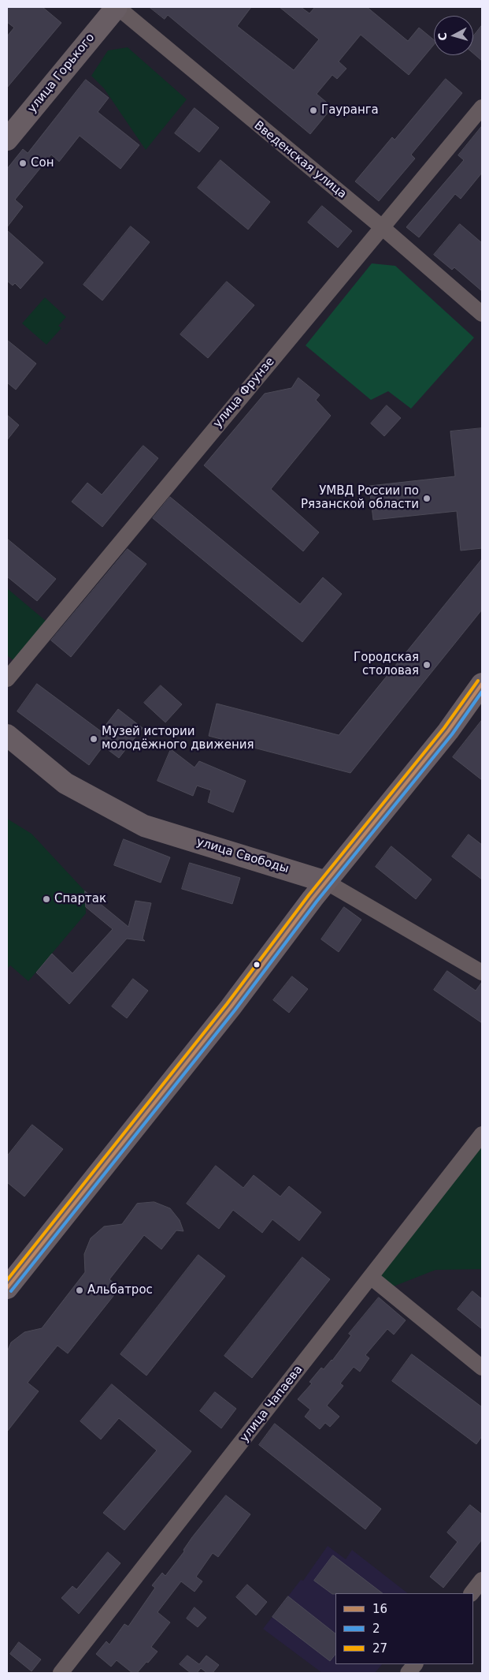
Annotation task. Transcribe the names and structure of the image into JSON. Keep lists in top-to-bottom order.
{
  "streets": {
    "street": [
      "улица Горького",
      "Введенская улица",
      "улица Фрунзе",
      "улица Свободы",
      "улица Чапаева"
    ]
  },
  "crossings": [
    ["улица Горького", "Введенская улица"],
    ["Введенская улица", "улица Фрунзе"]
  ],
  "places": [
    "Гауранга",
    "Сон",
    "УМВД России по Рязанской области",
    "Городская столовая",
    "Музей истории молодёжного движения",
    "Спартак",
    "Альбатрос"
  ],
  "lines": ["transit line 27", "transit line 16", "transit line 2"],
  "legend": ["16", "2", "27"],
  "north": "left"
}
